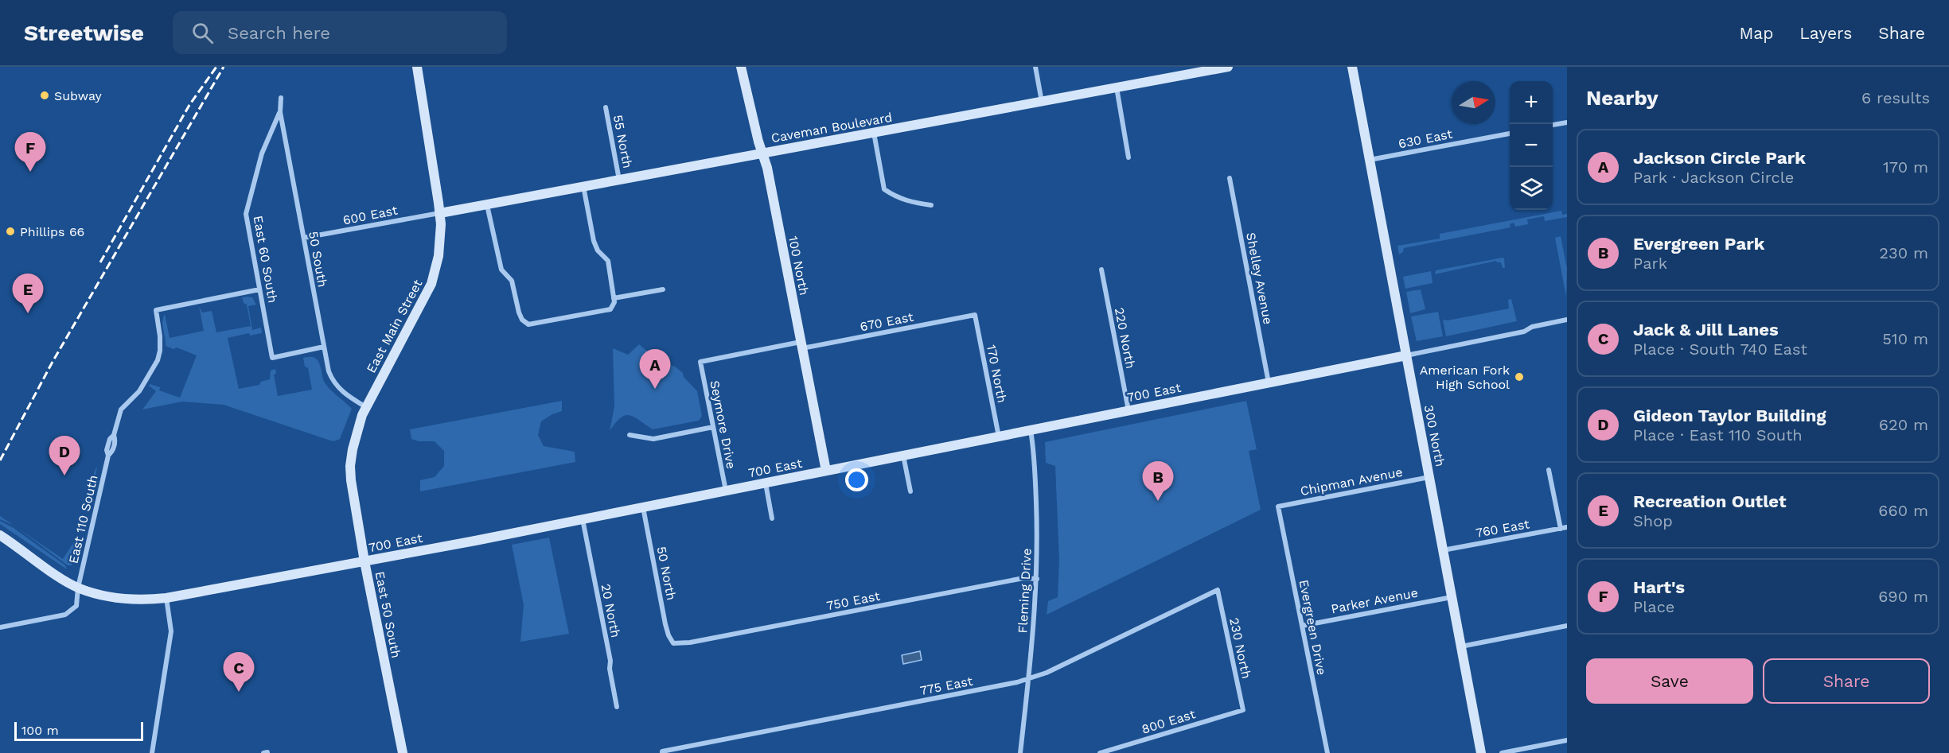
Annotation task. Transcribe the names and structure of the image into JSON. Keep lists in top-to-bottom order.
{
  "streets": {
    "street": [
      "Caveman Boulevard",
      "630 East",
      "55 North",
      "600 East",
      "East 60 South",
      "50 South",
      "100 North",
      "Shelley Avenue",
      "670 East",
      "East Main Street",
      "220 North",
      "170 North",
      "700 East",
      "Seymore Drive",
      "300 North",
      "Chipman Avenue",
      "East 110 South",
      "760 East",
      "50 North",
      "Fleming Drive",
      "750 East",
      "Parker Avenue",
      "20 North",
      "East 50 South",
      "Evergreen Drive",
      "230 North",
      "775 East",
      "800 East"
    ]
  },
  "crossings": [
    ["Caveman Boulevard", "55 North"],
    ["Caveman Boulevard", "600 East"],
    ["Caveman Boulevard", "100 North"],
    ["Caveman Boulevard", "East Main Street"],
    ["630 East", "300 North"],
    ["600 East", "50 South"],
    ["600 East", "East Main Street"],
    ["East 60 South", "50 South"],
    ["East 60 South", "East 110 South"],
    ["50 South", "East Main Street"],
    ["100 North", "670 East"],
    ["100 North", "700 East"],
    ["Shelley Avenue", "700 East"],
    ["670 East", "170 North"],
    ["670 East", "Seymore Drive"],
    ["East Main Street", "East 50 South"],
    ["220 North", "700 East"],
    ["170 North", "700 East"],
    ["700 East", "Seymore Drive"],
    ["700 East", "300 North"],
    ["700 East", "East 110 South"],
    ["700 East", "50 North"],
    ["700 East", "Fleming Drive"],
    ["700 East", "20 North"],
    ["700 East", "East 50 South"],
    ["300 North", "Chipman Avenue"],
    ["300 North", "760 East"],
    ["300 North", "Parker Avenue"],
    ["Chipman Avenue", "Evergreen Drive"],
    ["50 North", "750 East"],
    ["Fleming Drive", "750 East"],
    ["Fleming Drive", "775 East"],
    ["Parker Avenue", "Evergreen Drive"],
    ["230 North", "775 East"],
    ["230 North", "800 East"]
  ],
  "places": ["Subway", "Phillips 66", "American Fork High School"],
  "scale_bar": "100 m",
  "north": "right",
  "page": {
    "header": "Streetwise",
    "search": "Search here",
    "nav": ["Map", "Layers", "Share"],
    "heading": ["Nearby", "6 results"],
    "map_buttons": ["+", "−"],
    "list": [
      {
        "mark": "A",
        "name": "Jackson Circle Park",
        "note": "Park · Jackson Circle",
        "value": "170 m"
      },
      {
        "mark": "B",
        "name": "Evergreen Park",
        "note": "Park",
        "value": "230 m"
      },
      {
        "mark": "C",
        "name": "Jack & Jill Lanes",
        "note": "Place · South 740 East",
        "value": "510 m"
      },
      {
        "mark": "D",
        "name": "Gideon Taylor Building",
        "note": "Place · East 110 South",
        "value": "620 m"
      },
      {
        "mark": "E",
        "name": "Recreation Outlet",
        "note": "Shop",
        "value": "660 m"
      },
      {
        "mark": "F",
        "name": "Hart's",
        "note": "Place",
        "value": "690 m"
      }
    ],
    "pins": [
      "F",
      "E",
      "A",
      "D",
      "B",
      "C"
    ],
    "buttons": ["Save", "Share"],
    "scale": "100 m"
  }
}
